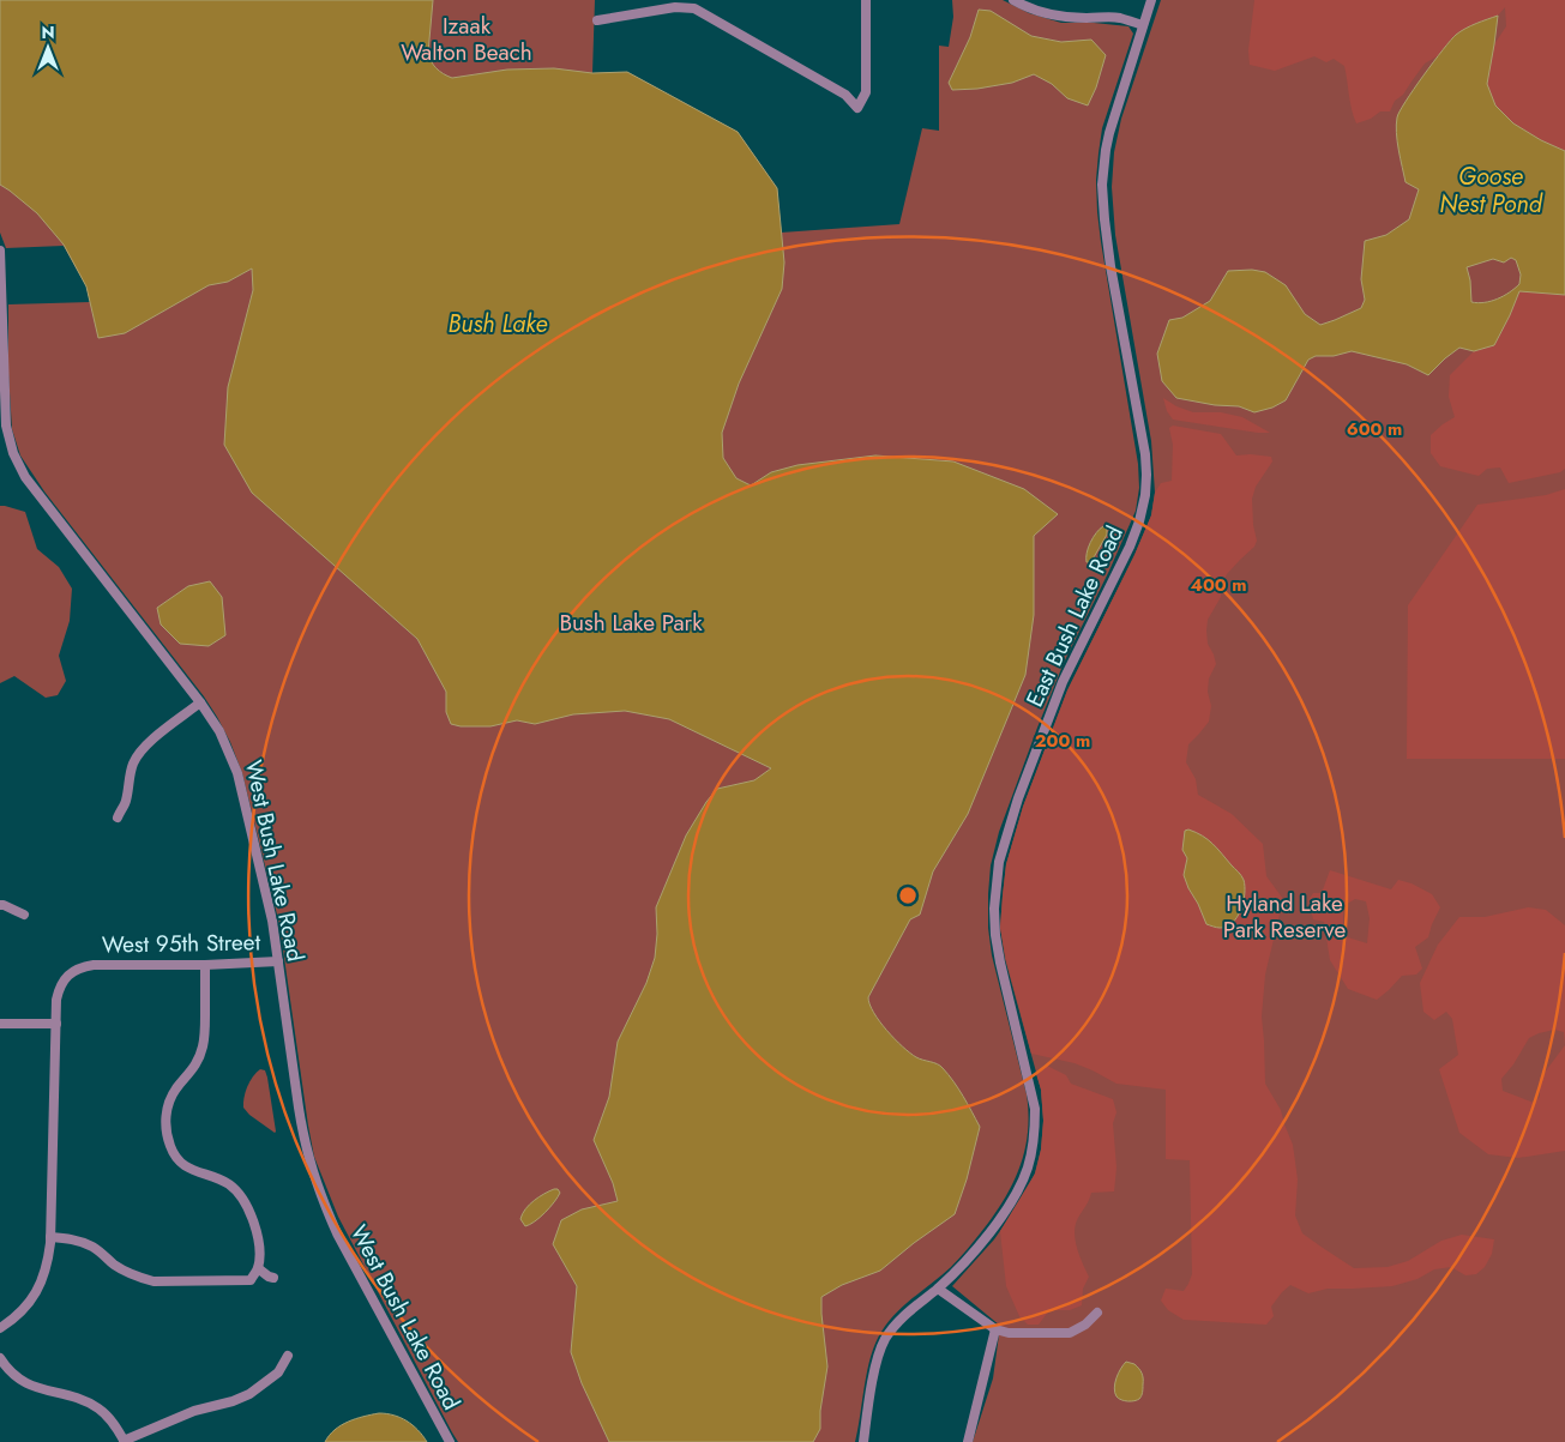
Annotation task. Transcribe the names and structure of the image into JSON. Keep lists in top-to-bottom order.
{
  "streets": {
    "street": ["East Bush Lake Road", "West Bush Lake Road", "West 95th Street"]
  },
  "crossings": [
    ["West Bush Lake Road", "West 95th Street"]
  ],
  "water": ["Goose Nest Pond", "Bush Lake"],
  "parks": ["Izaak Walton Beach", "Bush Lake Park", "Hyland Lake Park Reserve"],
  "north": "top",
  "rings": ["600 m", "400 m", "200 m"]
}
